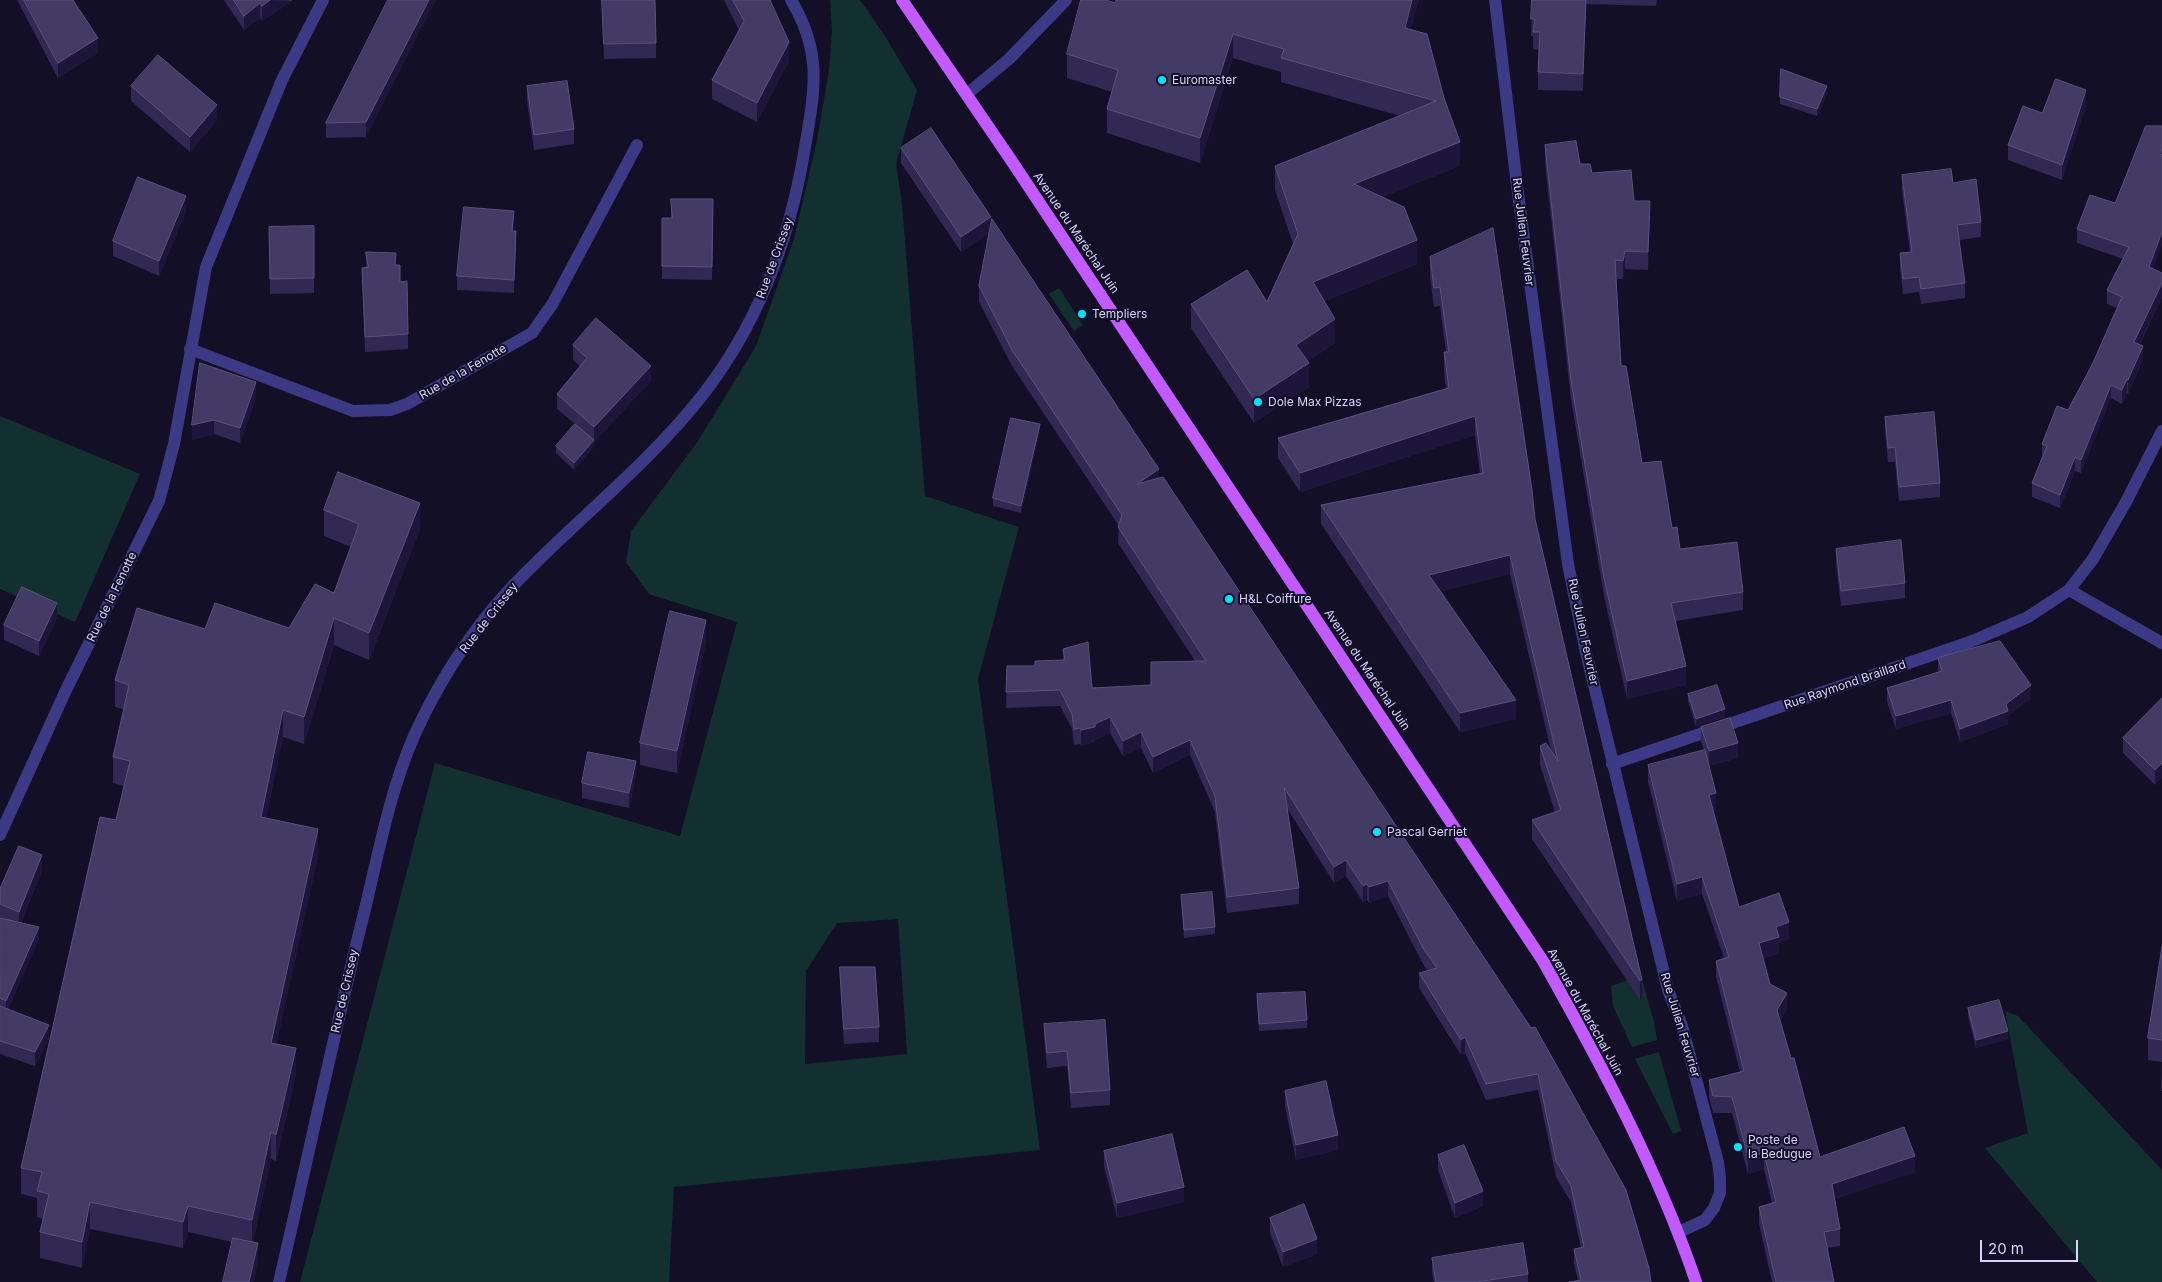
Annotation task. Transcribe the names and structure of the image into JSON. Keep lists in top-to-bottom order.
{
  "streets": {
    "main road": ["Avenue du Maréchal Juin"],
    "street": [
      "Rue Julien Feuvrier",
      "Rue de Crissey",
      "Rue de la Fenotte",
      "Rue Raymond Braillard"
    ]
  },
  "crossings": [
    ["Rue Julien Feuvrier", "Avenue du Maréchal Juin"],
    ["Rue Julien Feuvrier", "Rue Raymond Braillard"]
  ],
  "places": [
    "Euromaster",
    "Templiers",
    "Dole Max Pizzas",
    "H&L Coiffure",
    "Pascal Gerriet",
    "Poste de la Bedugue"
  ],
  "scale_bar": "20 m"
}
